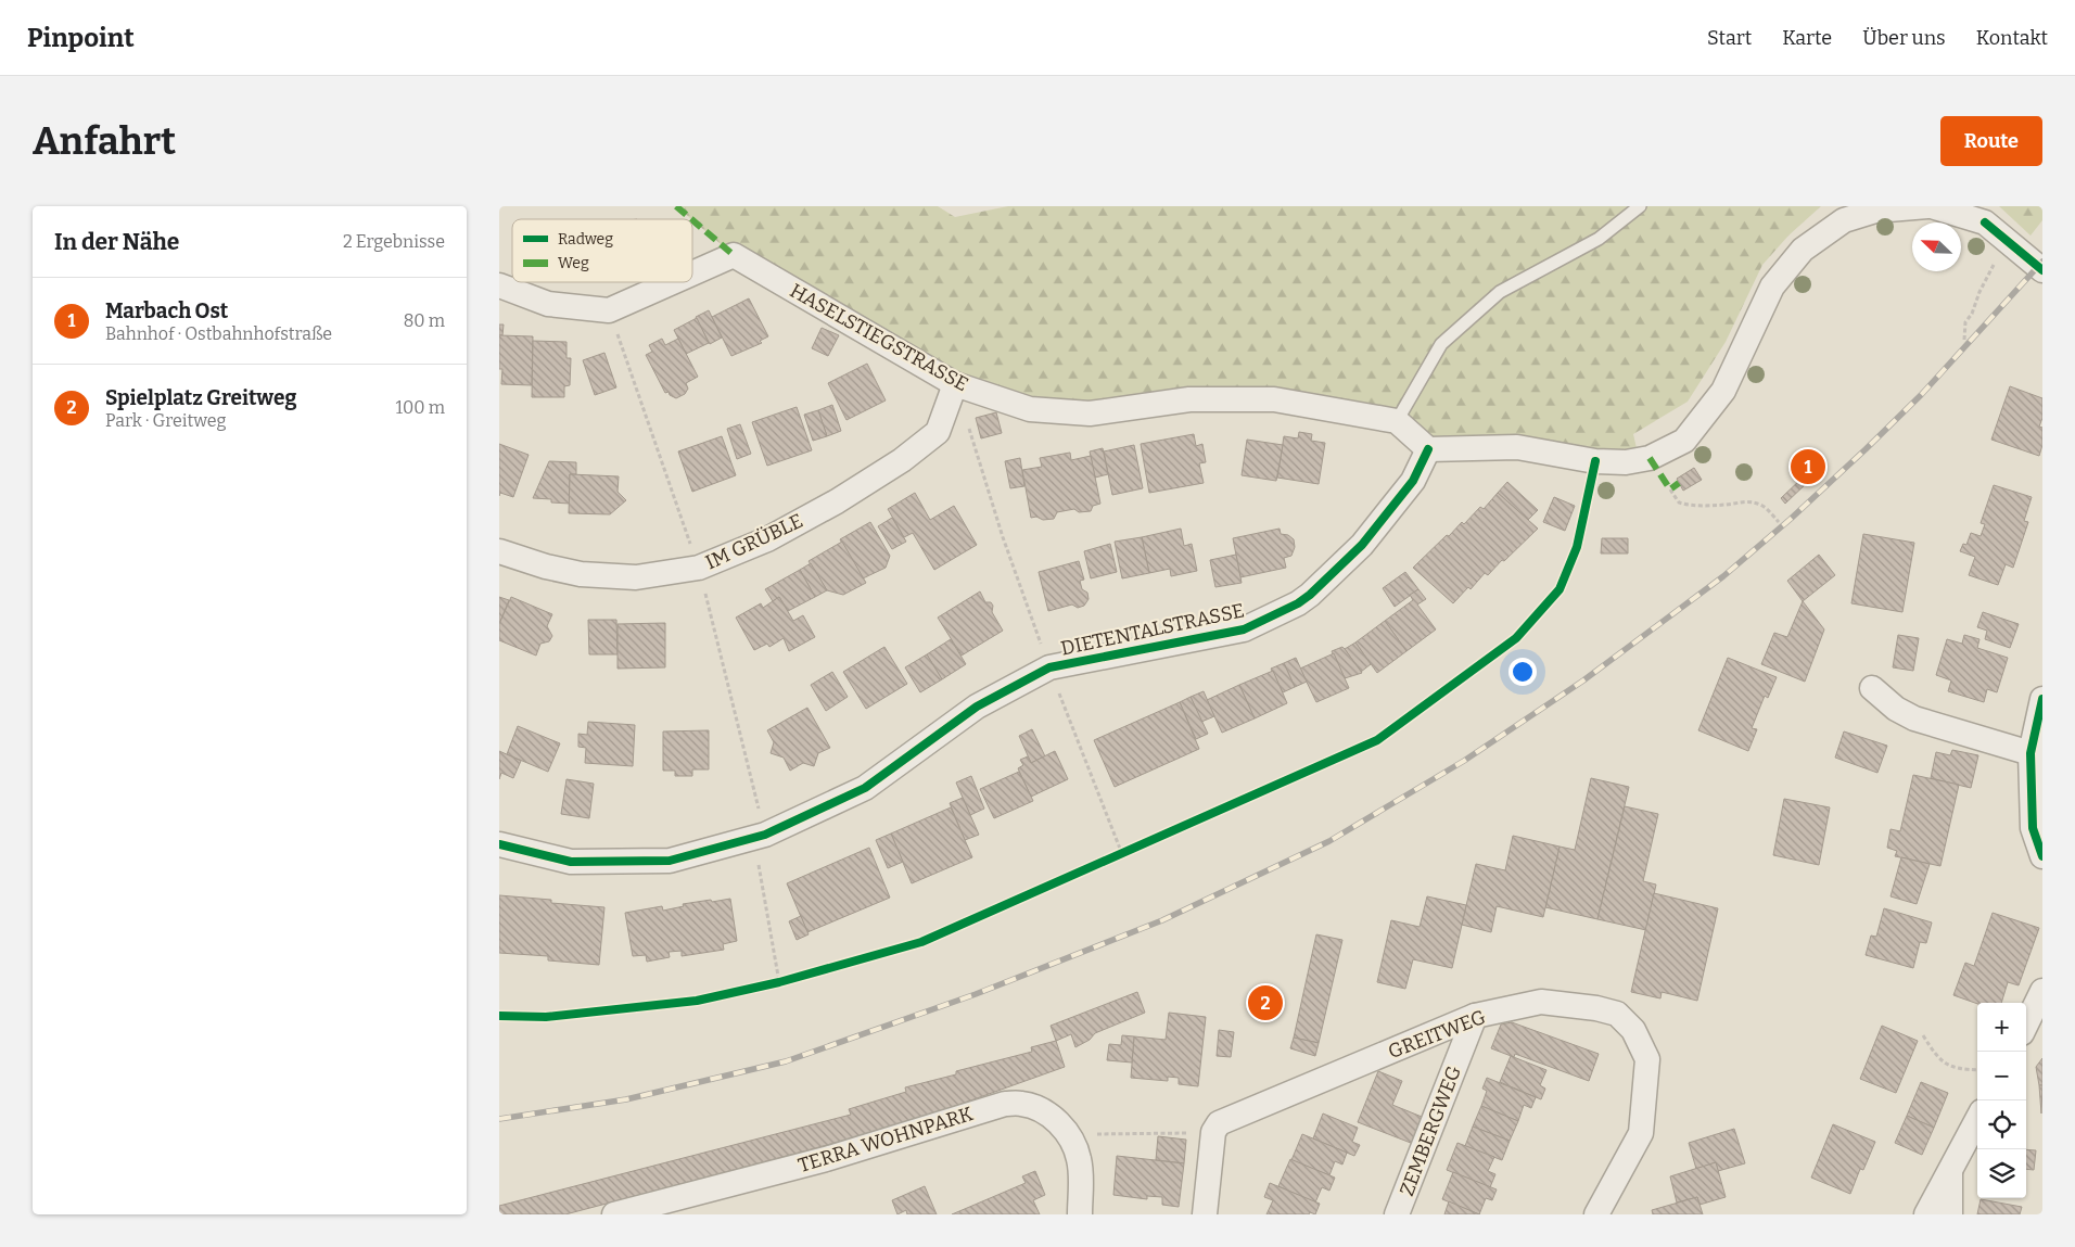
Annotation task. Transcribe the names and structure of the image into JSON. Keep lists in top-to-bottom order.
{
  "streets": {
    "street": [
      "HASELSTIEGSTRASSE",
      "IM GRÜBLE",
      "DIETENTALSTRASSE",
      "GREITWEG",
      "ZEMBERGWEG",
      "TERRA WOHNPARK"
    ]
  },
  "crossings": [
    ["HASELSTIEGSTRASSE", "IM GRÜBLE"],
    ["GREITWEG", "ZEMBERGWEG"]
  ],
  "legend": ["Radweg", "Weg"],
  "north": "top left",
  "page": {
    "header": "Pinpoint",
    "nav": [
      "Start",
      "Karte",
      "Über uns",
      "Kontakt"
    ],
    "buttons": "Route",
    "title": "Anfahrt",
    "heading": ["In der Nähe", "2 Ergebnisse"],
    "list": [
      {
        "mark": "1",
        "name": "Marbach Ost",
        "note": "Bahnhof · Ostbahnhofstraße",
        "value": "80 m"
      },
      {
        "mark": "2",
        "name": "Spielplatz Greitweg",
        "note": "Park · Greitweg",
        "value": "100 m"
      }
    ],
    "pins": ["1", "2"],
    "map_buttons": ["+", "−"]
  }
}
